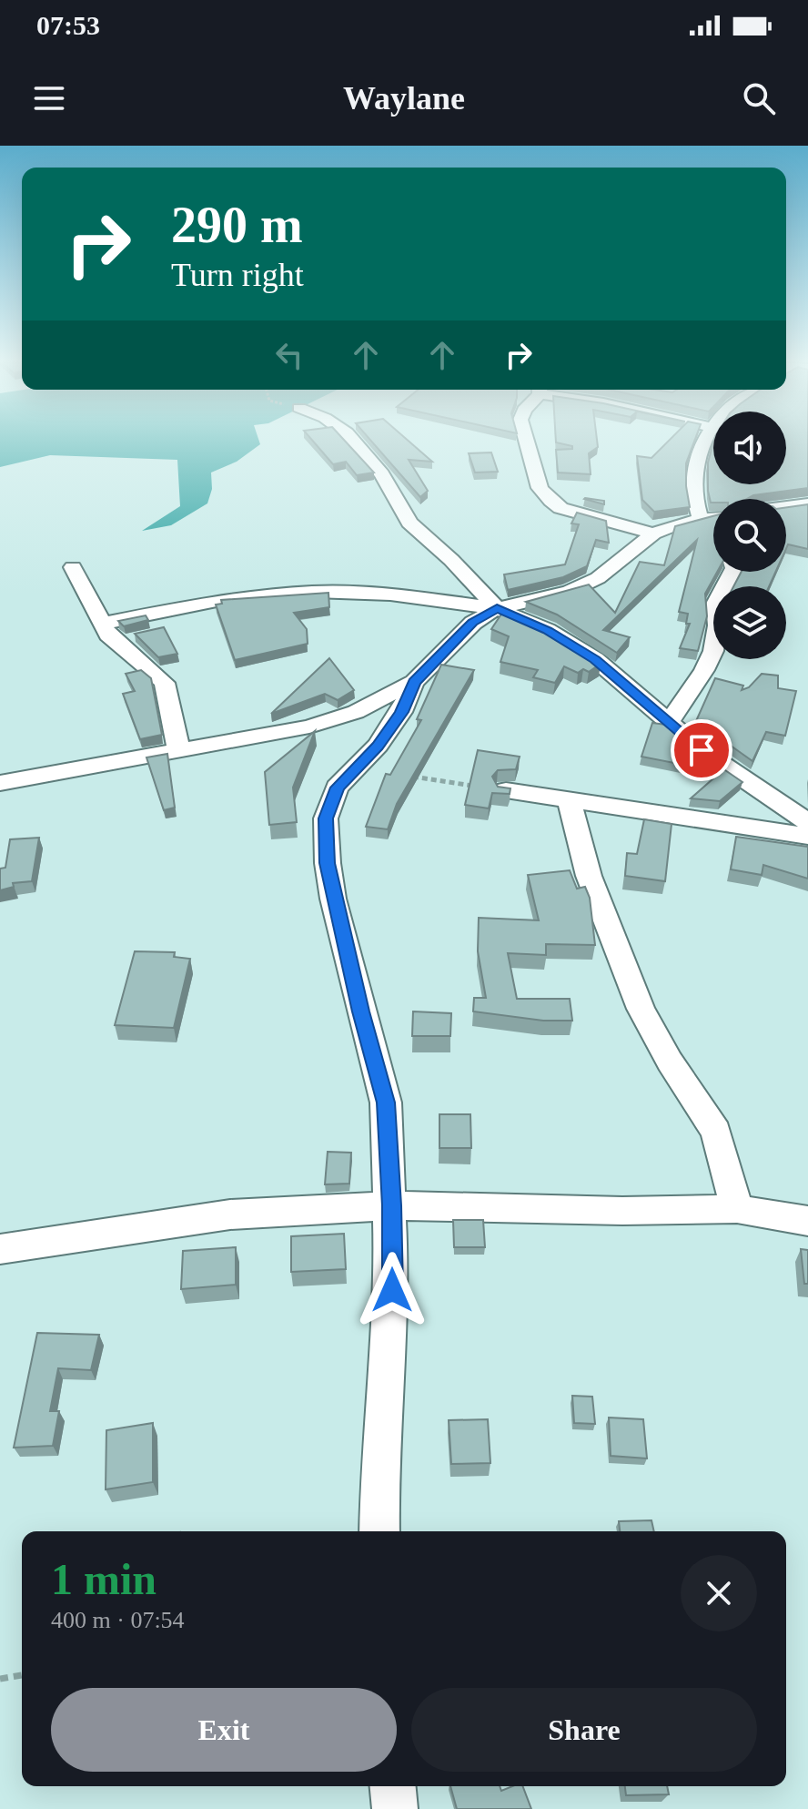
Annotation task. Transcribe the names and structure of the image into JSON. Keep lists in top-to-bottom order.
{
  "page": {
    "status": "07:53",
    "header": "Waylane",
    "turn": ["290 m", "Turn right"],
    "heading": ["1 min", "400 m · 07:54"],
    "buttons": ["Exit", "Share"]
  }
}
